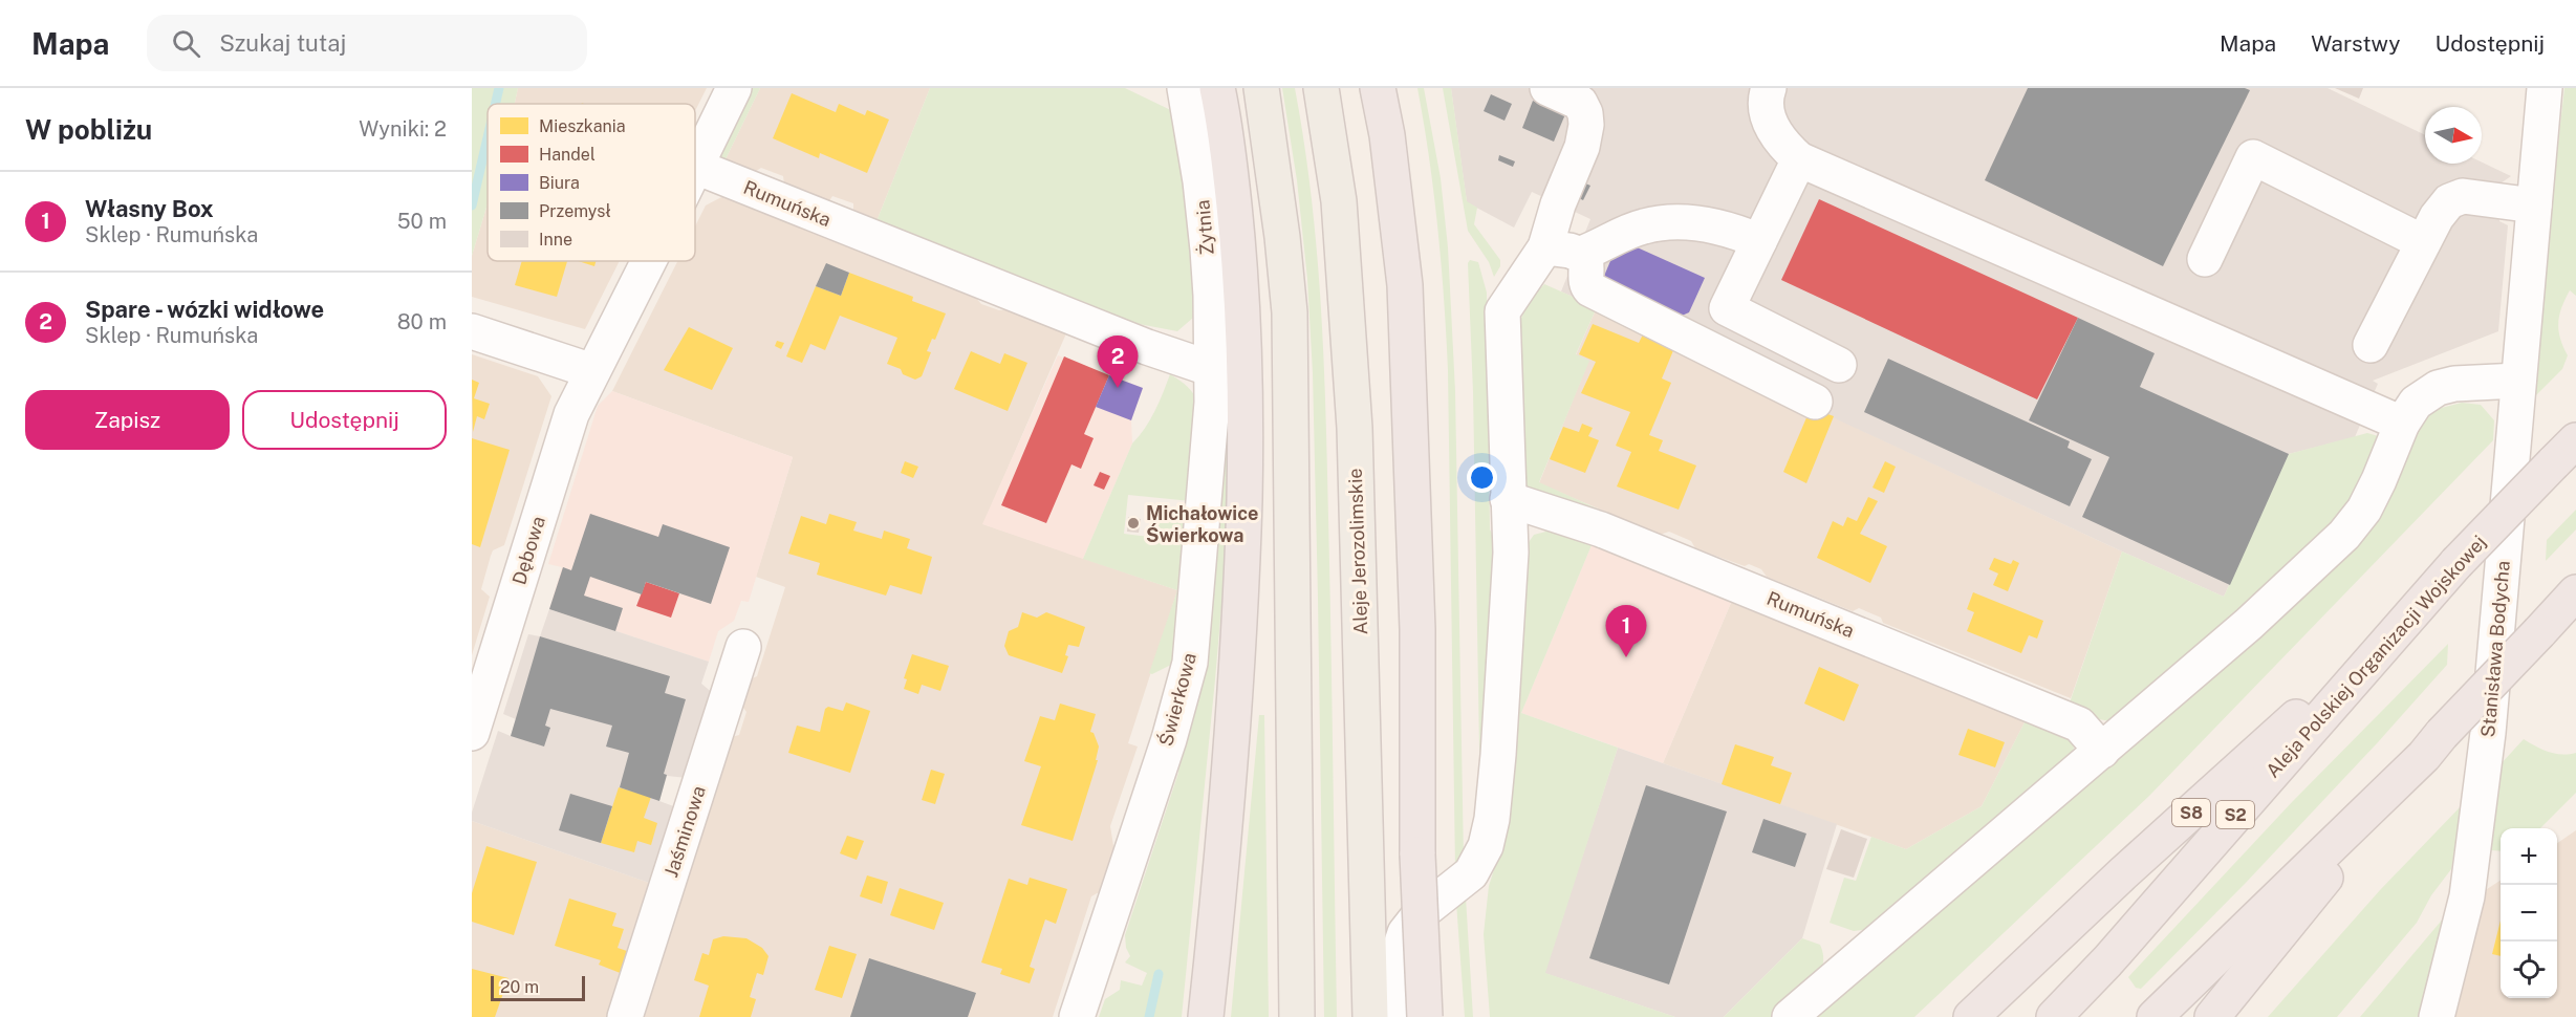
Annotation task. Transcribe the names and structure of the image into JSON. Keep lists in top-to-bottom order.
{
  "streets": {
    "highway": ["Aleja Polskiej Organizacji Wojskowej", "S8", "S2"],
    "main road": ["Aleje Jerozolimskie"],
    "street": [
      "Rumuńska",
      "Żytnia",
      "Dębowa",
      "Stanisława Bodycha",
      "Świerkowa",
      "Jaśminowa"
    ]
  },
  "crossings": [
    ["Rumuńska", "Żytnia"],
    ["Rumuńska", "Świerkowa"],
    ["Żytnia", "Świerkowa"],
    ["Aleja Polskiej Organizacji Wojskowej", "S8"]
  ],
  "places": ["Michałowice Świerkowa"],
  "legend": [
    "Mieszkania",
    "Handel",
    "Biura",
    "Przemysł",
    "Inne"
  ],
  "scale_bar": "20 m",
  "north": "right",
  "page": {
    "header": "Mapa",
    "search": "Szukaj tutaj",
    "nav": ["Mapa", "Warstwy", "Udostępnij"],
    "heading": ["W pobliżu", "Wyniki: 2"],
    "list": [
      {
        "mark": "1",
        "name": "Własny Box",
        "note": "Sklep · Rumuńska",
        "value": "50 m"
      },
      {
        "mark": "2",
        "name": "Spare - wózki widłowe",
        "note": "Sklep · Rumuńska",
        "value": "80 m"
      }
    ],
    "pins": ["2", "1"],
    "buttons": ["Zapisz", "Udostępnij"],
    "map_buttons": ["+", "−"],
    "scale": "20 m"
  }
}
